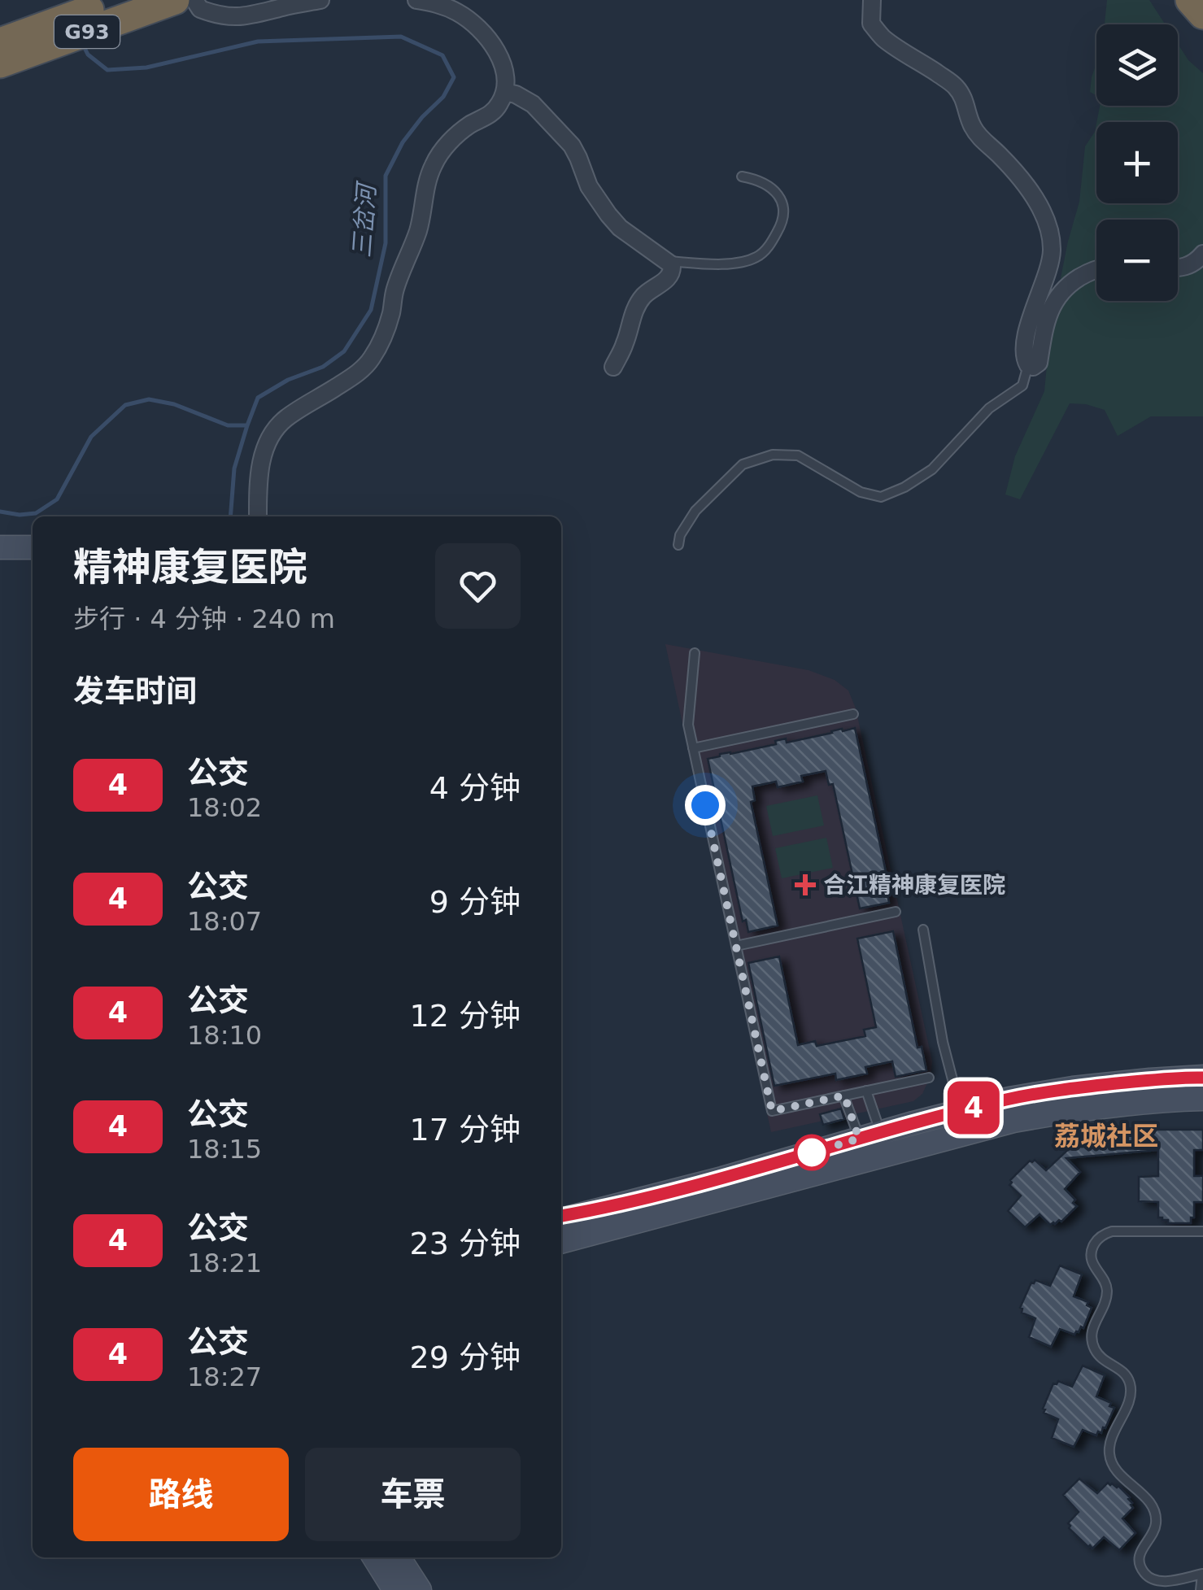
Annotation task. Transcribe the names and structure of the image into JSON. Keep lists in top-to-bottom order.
{
  "streets": {
    "highway": ["G93"]
  },
  "districts": ["荔城社区"],
  "water": ["三岔河"],
  "places": {
    "health": ["合江精神康复医院"]
  },
  "lines": ["bus line 4"],
  "page": {
    "on_map": "4",
    "map_buttons": ["+", "−"],
    "heading": [
      ["精神康复医院", "步行 · 4 分钟 · 240 m"],
      "发车时间"
    ],
    "list": [
      {
        "mark": "4",
        "name": "公交",
        "note": "18:02",
        "value": "4 分钟"
      },
      {
        "mark": "4",
        "name": "公交",
        "note": "18:07",
        "value": "9 分钟"
      },
      {
        "mark": "4",
        "name": "公交",
        "note": "18:10",
        "value": "12 分钟"
      },
      {
        "mark": "4",
        "name": "公交",
        "note": "18:15",
        "value": "17 分钟"
      },
      {
        "mark": "4",
        "name": "公交",
        "note": "18:21",
        "value": "23 分钟"
      },
      {
        "mark": "4",
        "name": "公交",
        "note": "18:27",
        "value": "29 分钟"
      }
    ],
    "buttons": ["路线", "车票"]
  }
}
